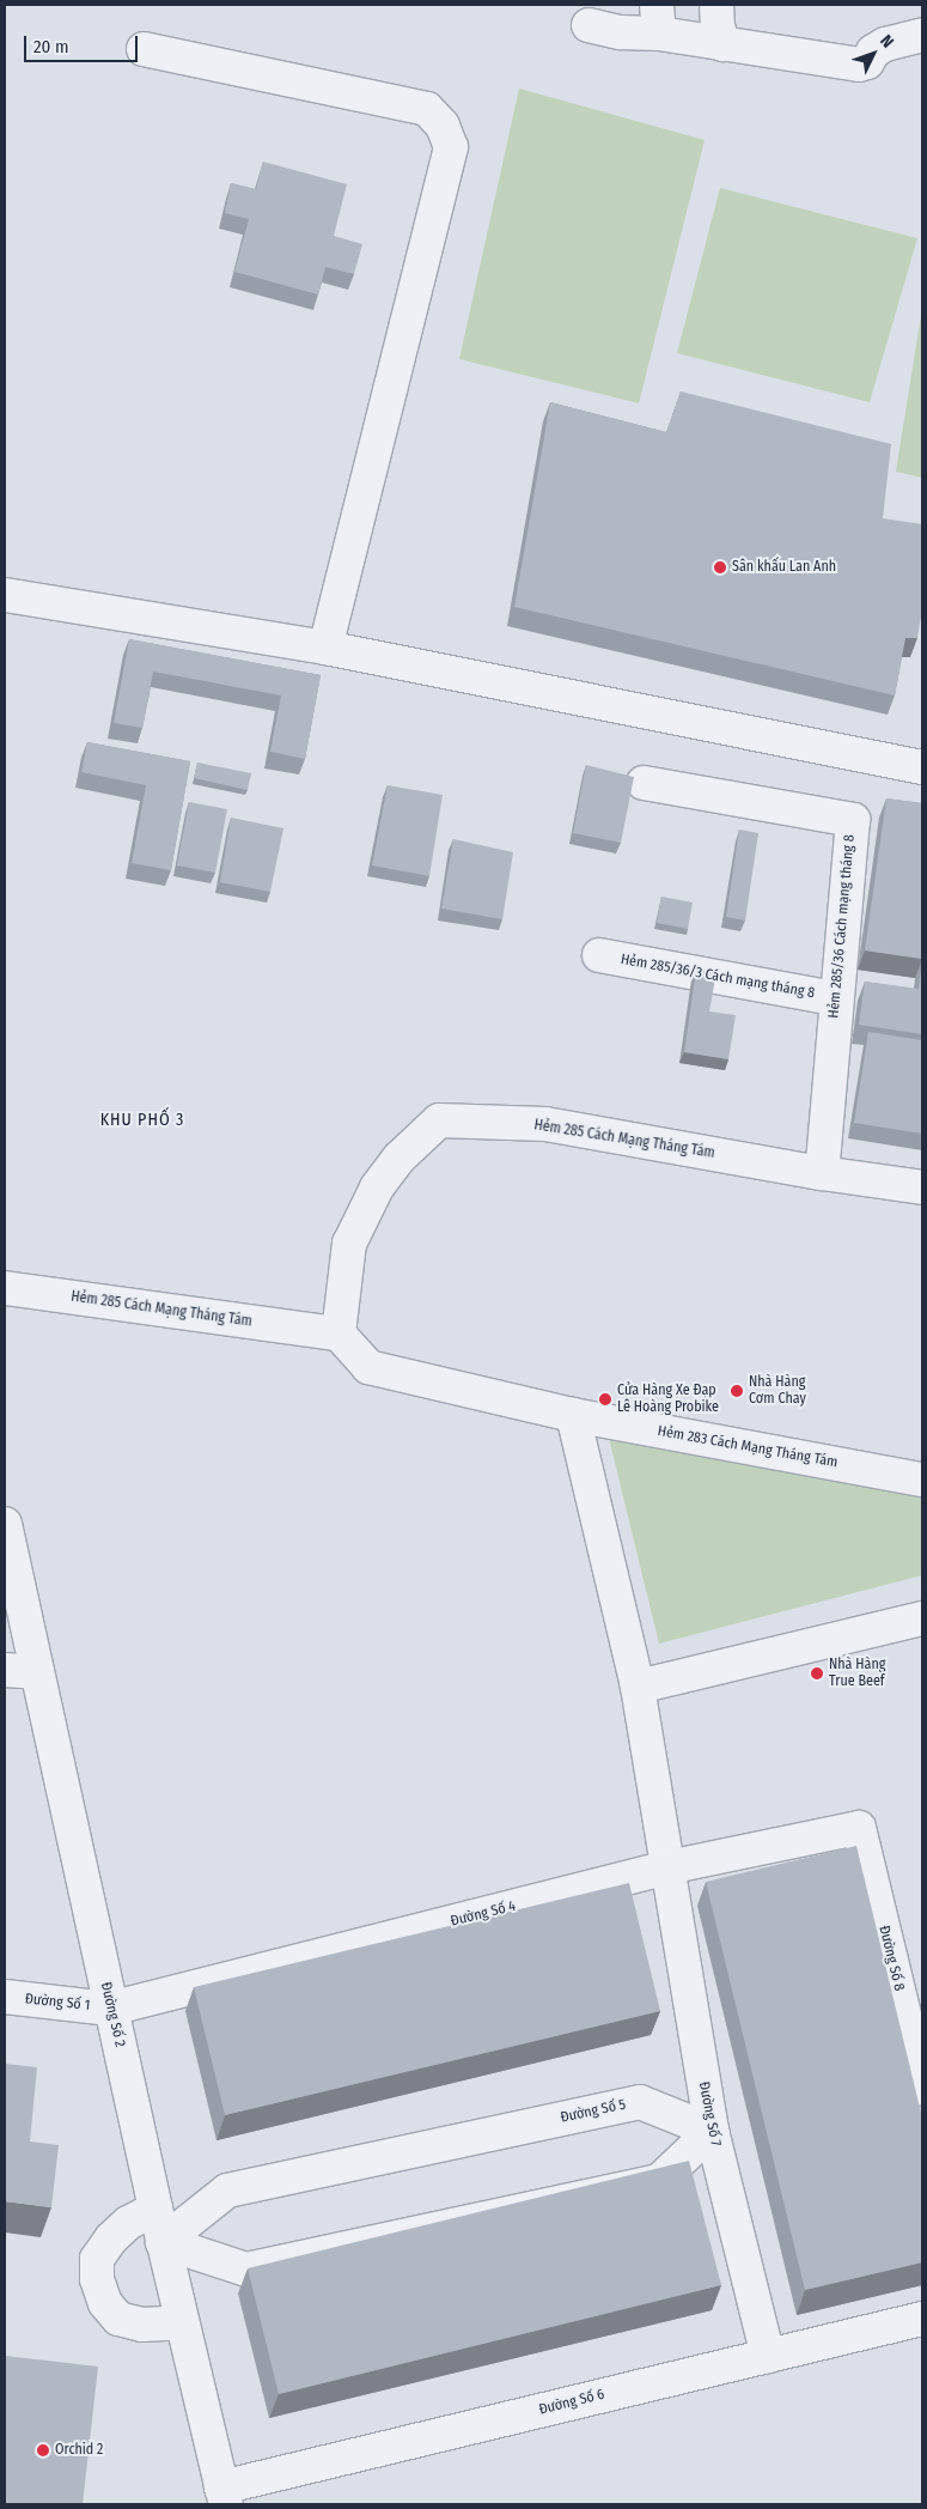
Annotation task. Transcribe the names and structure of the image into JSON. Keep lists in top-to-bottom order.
{
  "streets": {
    "street": [
      "Hẻm 285/36 Cách mạng tháng 8",
      "Hẻm 285/36/3 Cách mạng tháng 8",
      "Hẻm 285 Cách Mạng Tháng Tám",
      "Hẻm 283 Cách Mạng Tháng Tám",
      "Đường Số 4",
      "Đường Số 8",
      "Đường Số 1",
      "Đường Số 2",
      "Đường Số 5",
      "Đường Số 7",
      "Đường Số 6"
    ]
  },
  "crossings": [
    ["Hẻm 285/36 Cách mạng tháng 8", "Hẻm 285/36/3 Cách mạng tháng 8"],
    ["Hẻm 285/36 Cách mạng tháng 8", "Hẻm 285 Cách Mạng Tháng Tám"],
    ["Hẻm 285 Cách Mạng Tháng Tám", "Hẻm 283 Cách Mạng Tháng Tám"],
    ["Đường Số 4", "Đường Số 8"],
    ["Đường Số 4", "Đường Số 1"],
    ["Đường Số 4", "Đường Số 2"],
    ["Đường Số 4", "Đường Số 7"],
    ["Đường Số 1", "Đường Số 2"],
    ["Đường Số 2", "Đường Số 5"],
    ["Đường Số 2", "Đường Số 6"],
    ["Đường Số 5", "Đường Số 7"],
    ["Đường Số 7", "Đường Số 6"]
  ],
  "districts": ["KHU PHỐ 3"],
  "places": [
    "Sân khấu Lan Anh",
    "Nhà Hàng Cơm Chay",
    "Cửa Hàng Xe Đạp Lê Hoàng Probike",
    "Nhà Hàng True Beef",
    "Orchid 2"
  ],
  "scale_bar": "20 m",
  "north": "top right"
}
